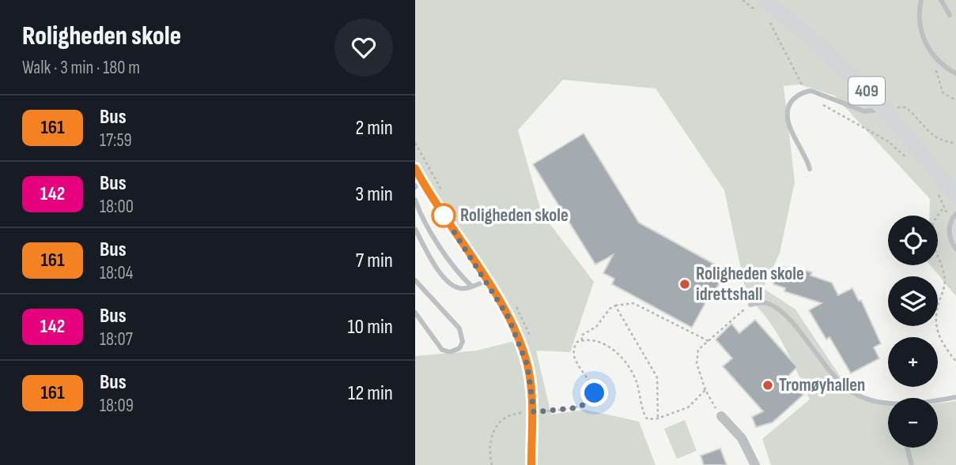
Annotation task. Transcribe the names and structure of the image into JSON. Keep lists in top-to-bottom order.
{
  "streets": {
    "main road": ["409"]
  },
  "places": ["Roligheden skole", "Roligheden skole idrettshall", "Tromøyhallen"],
  "lines": ["bus line 161"],
  "page": {
    "heading": ["Roligheden skole", "Walk · 3 min · 180 m"],
    "list": [
      {
        "mark": "161",
        "name": "Bus",
        "note": "17:59",
        "value": "2 min"
      },
      {
        "mark": "142",
        "name": "Bus",
        "note": "18:00",
        "value": "3 min"
      },
      {
        "mark": "161",
        "name": "Bus",
        "note": "18:04",
        "value": "7 min"
      },
      {
        "mark": "142",
        "name": "Bus",
        "note": "18:07",
        "value": "10 min"
      },
      {
        "mark": "161",
        "name": "Bus",
        "note": "18:09",
        "value": "12 min"
      }
    ],
    "map_buttons": ["+", "−"]
  }
}
